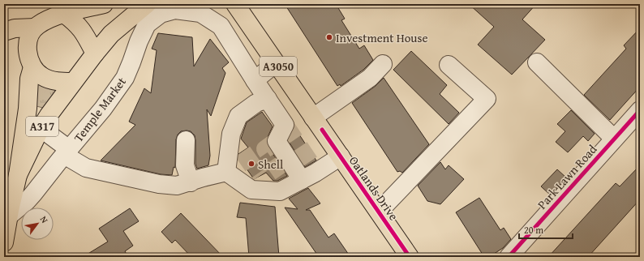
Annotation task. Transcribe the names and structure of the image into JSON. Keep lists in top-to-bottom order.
{
  "streets": {
    "main road": ["A3050", "A317", "Oatlands Drive"],
    "street": ["Temple Market", "Park Lawn Road"]
  },
  "crossings": [
    ["Temple Market", "A317"]
  ],
  "places": ["Investment House", "Shell"],
  "scale_bar": "20 m",
  "north": "top right"
}
